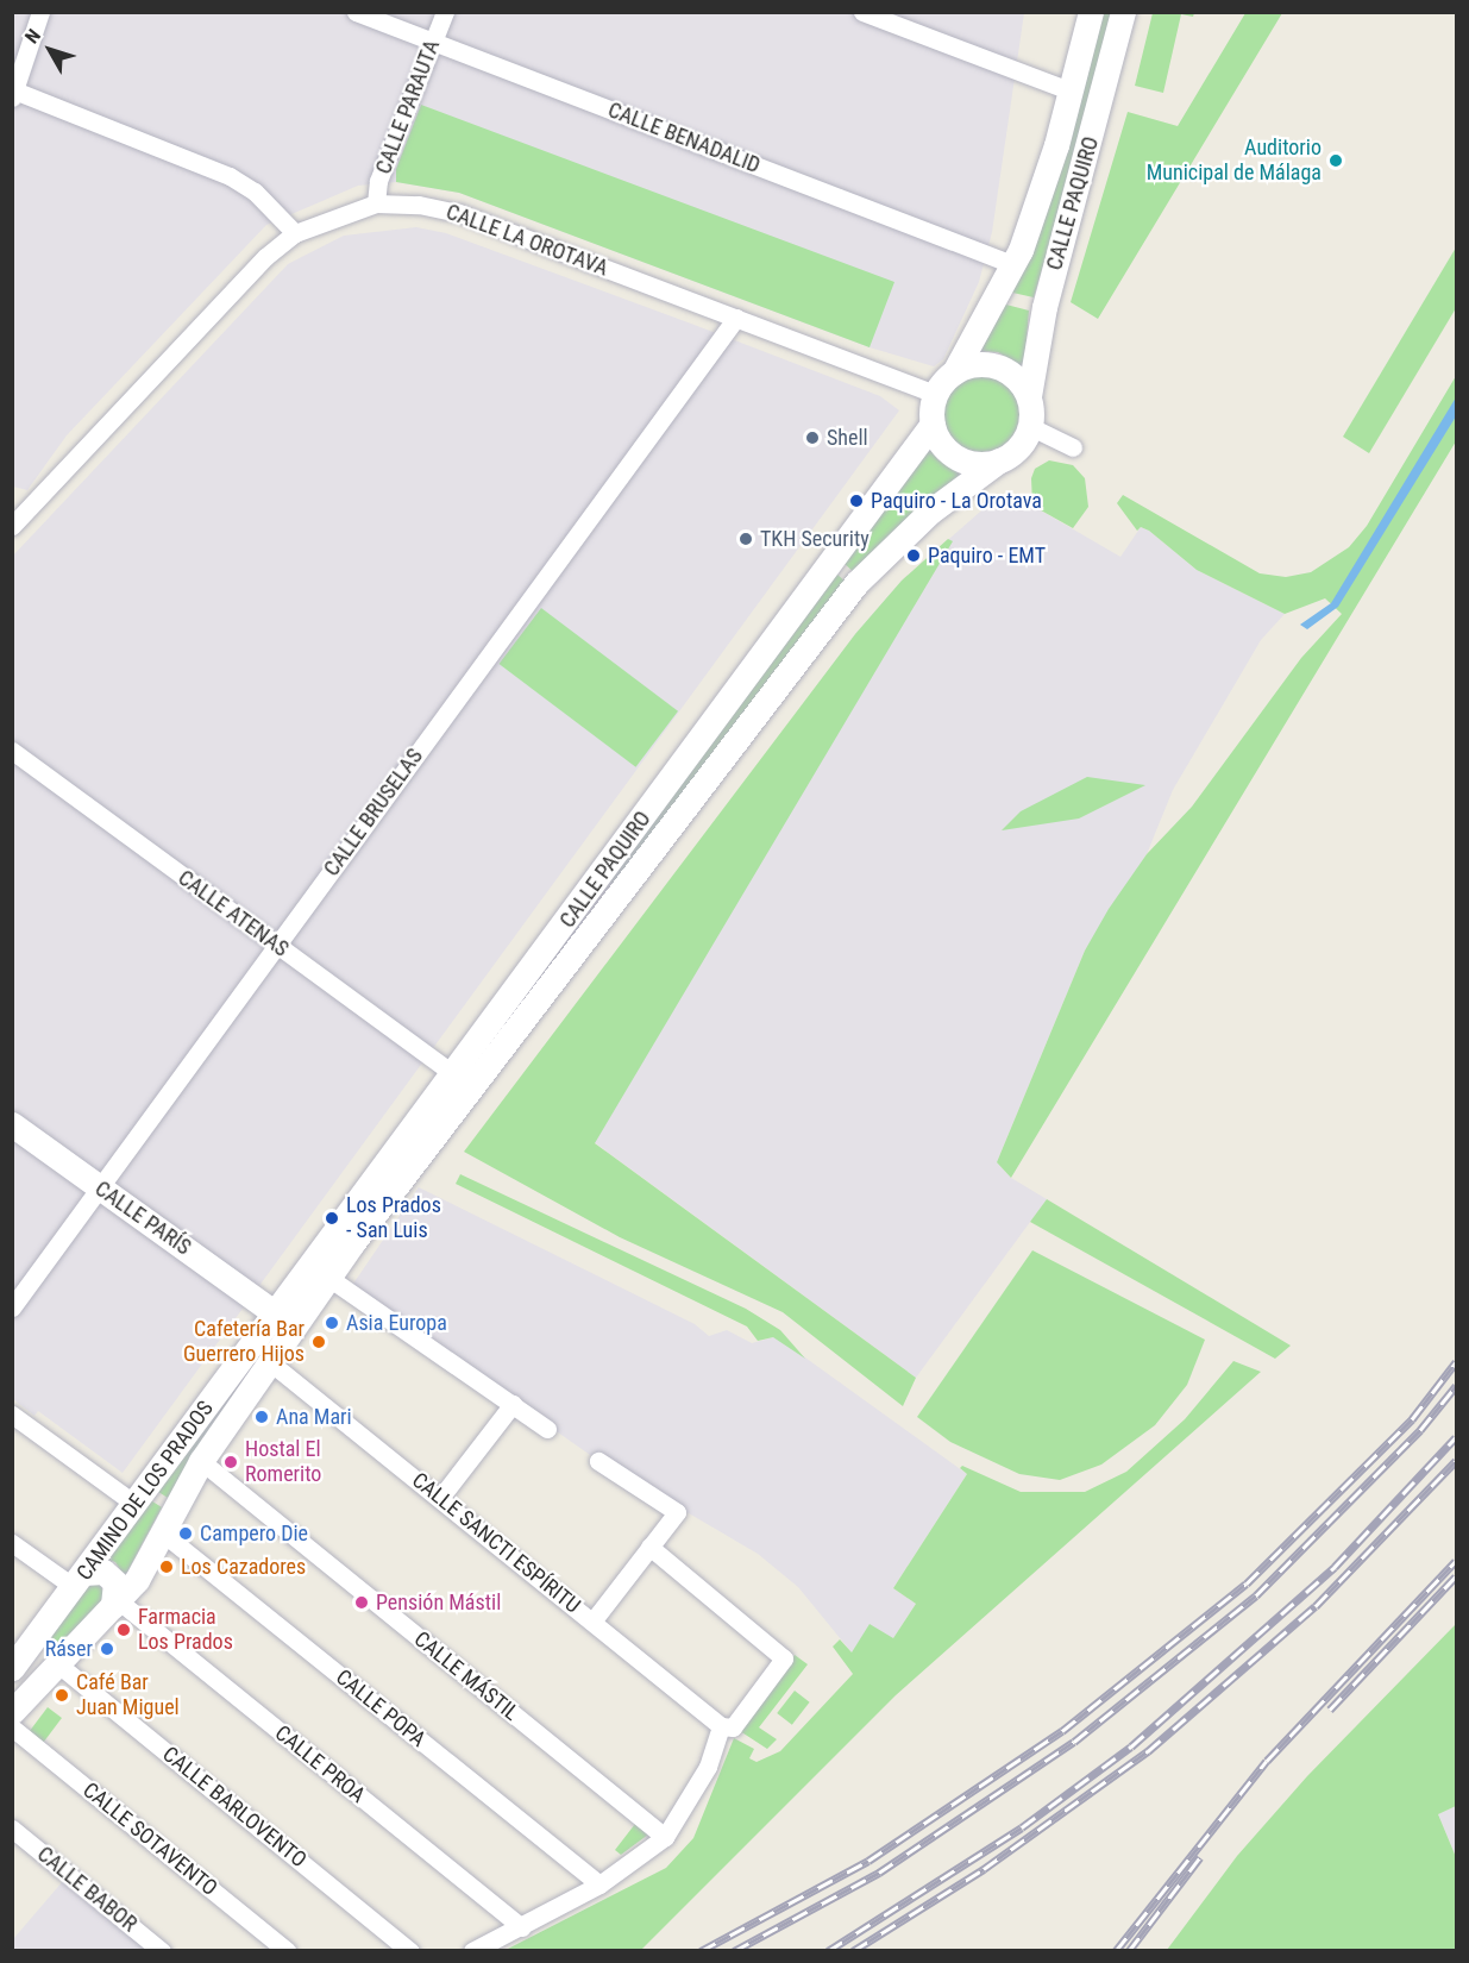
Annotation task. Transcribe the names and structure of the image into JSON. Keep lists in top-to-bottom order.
{
  "streets": {
    "main road": ["CALLE PAQUIRO", "CALLE PARÍS", "CAMINO DE LOS PRADOS"],
    "street": [
      "CALLE PARAUTA",
      "CALLE BENADALID",
      "CALLE LA OROTAVA",
      "CALLE BRUSELAS",
      "CALLE ATENAS",
      "CALLE SANCTI ESPÍRITU",
      "CALLE MÁSTIL",
      "CALLE POPA",
      "CALLE PROA",
      "CALLE BARLOVENTO",
      "CALLE SOTAVENTO",
      "CALLE BABOR"
    ]
  },
  "crossings": [
    ["CALLE PARAUTA", "CALLE BENADALID"],
    ["CALLE PARAUTA", "CALLE LA OROTAVA"],
    ["CALLE BENADALID", "CALLE PAQUIRO"],
    ["CALLE PAQUIRO", "CALLE LA OROTAVA"],
    ["CALLE PAQUIRO", "CALLE ATENAS"],
    ["CALLE PAQUIRO", "CALLE PARÍS"],
    ["CALLE PAQUIRO", "CAMINO DE LOS PRADOS"],
    ["CALLE LA OROTAVA", "CALLE BRUSELAS"],
    ["CALLE BRUSELAS", "CALLE ATENAS"],
    ["CALLE BRUSELAS", "CALLE PARÍS"],
    ["CALLE PARÍS", "CAMINO DE LOS PRADOS"],
    ["CAMINO DE LOS PRADOS", "CALLE SANCTI ESPÍRITU"],
    ["CAMINO DE LOS PRADOS", "CALLE MÁSTIL"],
    ["CAMINO DE LOS PRADOS", "CALLE POPA"],
    ["CAMINO DE LOS PRADOS", "CALLE PROA"],
    ["CAMINO DE LOS PRADOS", "CALLE BARLOVENTO"]
  ],
  "places": [
    "Auditorio Municipal de Málaga",
    "Shell",
    "Paquiro - La Orotava",
    "TKH Security",
    "Paquiro - EMT",
    "Los Prados - San Luis",
    "Asia Europa",
    "Cafetería Bar Guerrero Hijos",
    "Ana Mari",
    "Hostal El Romerito",
    "Campero Die",
    "Los Cazadores",
    "Pensión Mástil",
    "Farmacia Los Prados",
    "Ráser",
    "Café Bar Juan Miguel"
  ],
  "north": "top left"
}
